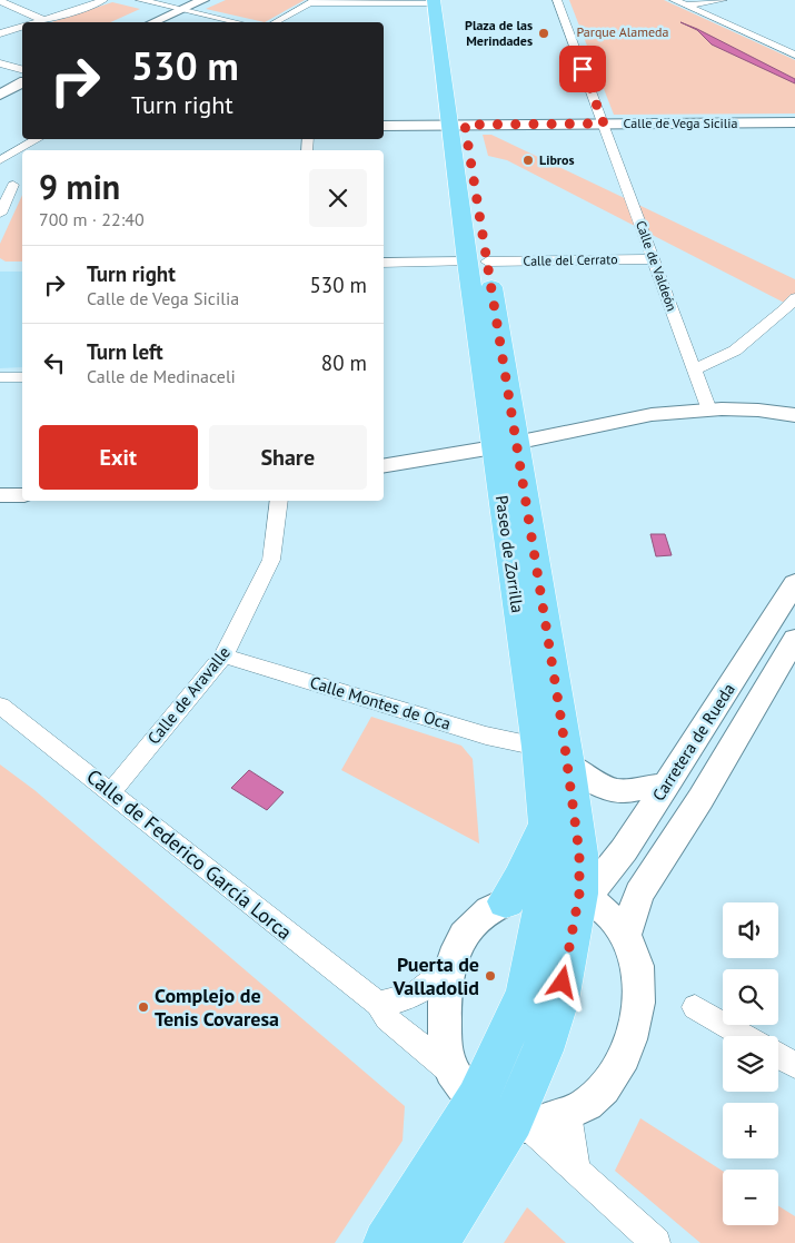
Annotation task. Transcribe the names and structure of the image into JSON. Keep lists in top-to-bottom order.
{
  "streets": {
    "main road": ["Paseo de Zorrilla"],
    "street": [
      "Calle de Vega Sicilia",
      "Calle del Cerrato",
      "Calle de Valdeón",
      "Calle de Aravalle",
      "Calle Montes de Oca",
      "Carretera de Rueda",
      "Calle de Federico García Lorca"
    ]
  },
  "crossings": [
    ["Calle de Vega Sicilia", "Calle de Valdeón"],
    ["Calle de Vega Sicilia", "Paseo de Zorrilla"],
    ["Calle del Cerrato", "Calle de Valdeón"],
    ["Calle del Cerrato", "Paseo de Zorrilla"],
    ["Paseo de Zorrilla", "Calle Montes de Oca"],
    ["Paseo de Zorrilla", "Carretera de Rueda"],
    ["Paseo de Zorrilla", "Calle de Federico García Lorca"],
    ["Calle de Aravalle", "Calle Montes de Oca"],
    ["Calle de Aravalle", "Calle de Federico García Lorca"]
  ],
  "parks": ["Parque Alameda"],
  "places": [
    "Plaza de las Merindades",
    "Libros",
    "Puerta de Valladolid",
    "Complejo de Tenis Covaresa"
  ],
  "page": {
    "turn": ["530 m", "Turn right"],
    "heading": ["9 min", "700 m · 22:40"],
    "list": [
      {
        "name": "Turn right",
        "note": "Calle de Vega Sicilia",
        "value": "530 m"
      },
      {
        "name": "Turn left",
        "note": "Calle de Medinaceli",
        "value": "80 m"
      }
    ],
    "buttons": ["Exit", "Share"],
    "map_buttons": ["+", "−"]
  }
}
